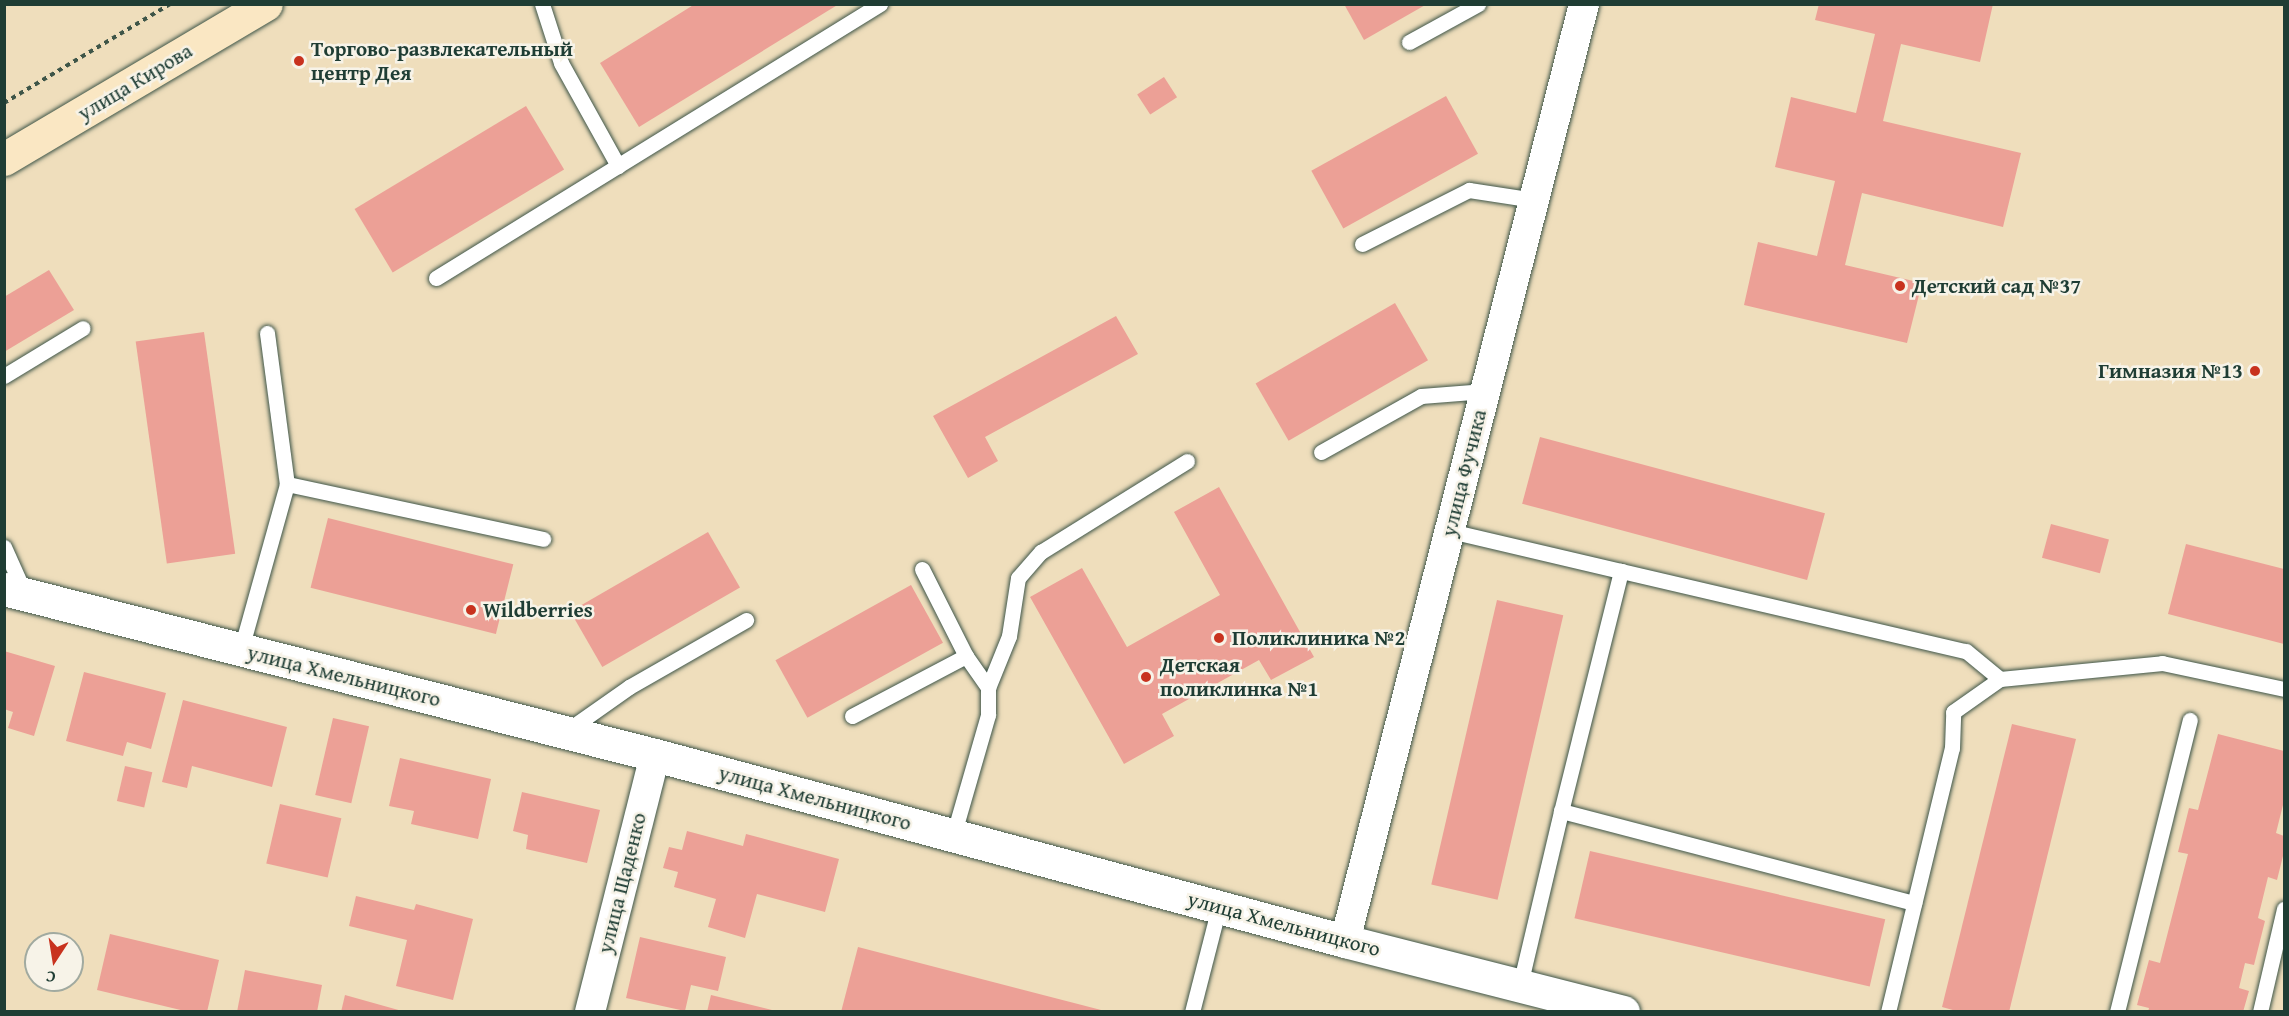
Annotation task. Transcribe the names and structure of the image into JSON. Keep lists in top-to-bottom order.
{
  "streets": {
    "main road": ["улица Кирова"],
    "street": ["улица Фучика", "улица Хмельницкого", "улица Щаденко"]
  },
  "crossings": [
    ["улица Фучика", "улица Хмельницкого"],
    ["улица Хмельницкого", "улица Щаденко"]
  ],
  "places": [
    "Торгово-развлекательный центр Дея",
    "Детский сад №37",
    "Гимназия №13",
    "Wildberries",
    "Поликлиника №2",
    "Детская поликлинка №1"
  ],
  "north": "bottom"
}
